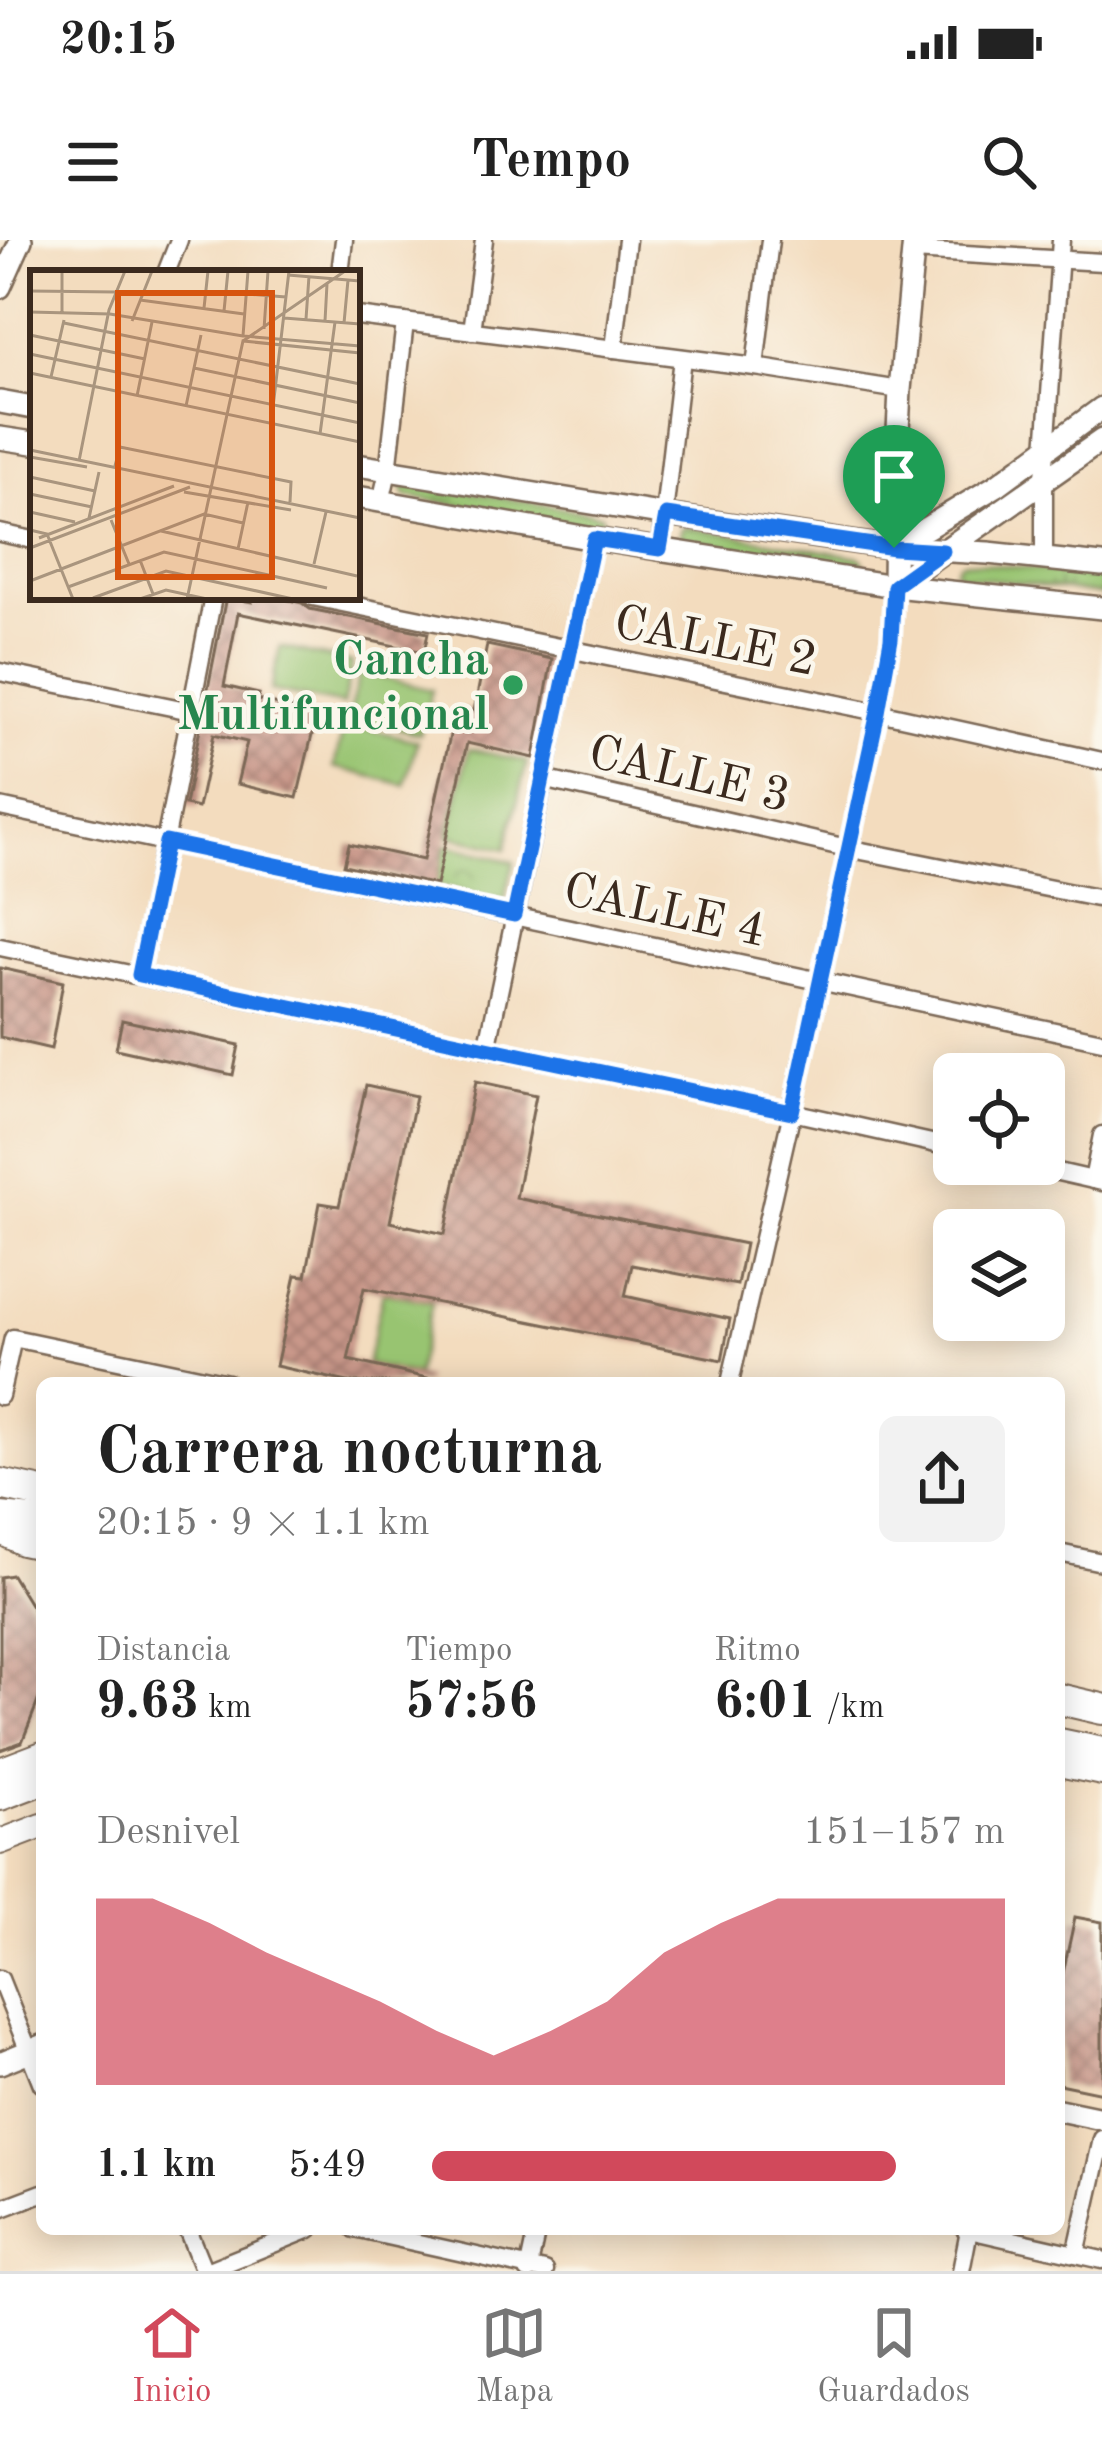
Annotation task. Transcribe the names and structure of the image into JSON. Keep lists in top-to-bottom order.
{
  "streets": {
    "street": ["CALLE 2", "CALLE 3", "CALLE 4"]
  },
  "places": ["Cancha Multifuncional"],
  "page": {
    "status": "20:15",
    "header": "Tempo",
    "heading": ["Carrera nocturna", "20:15 · 9 × 1.1 km"],
    "stats": [
      ["Distancia", "9.63 km"],
      ["Tiempo", "57:56"],
      ["Ritmo", "6:01 /km"]
    ],
    "chart": ["Desnivel", "151–157 m"],
    "list": [
      {
        "name": "1.1 km",
        "note": "5:49"
      }
    ],
    "tabs": ["Inicio", "Mapa", "Guardados"]
  }
}
